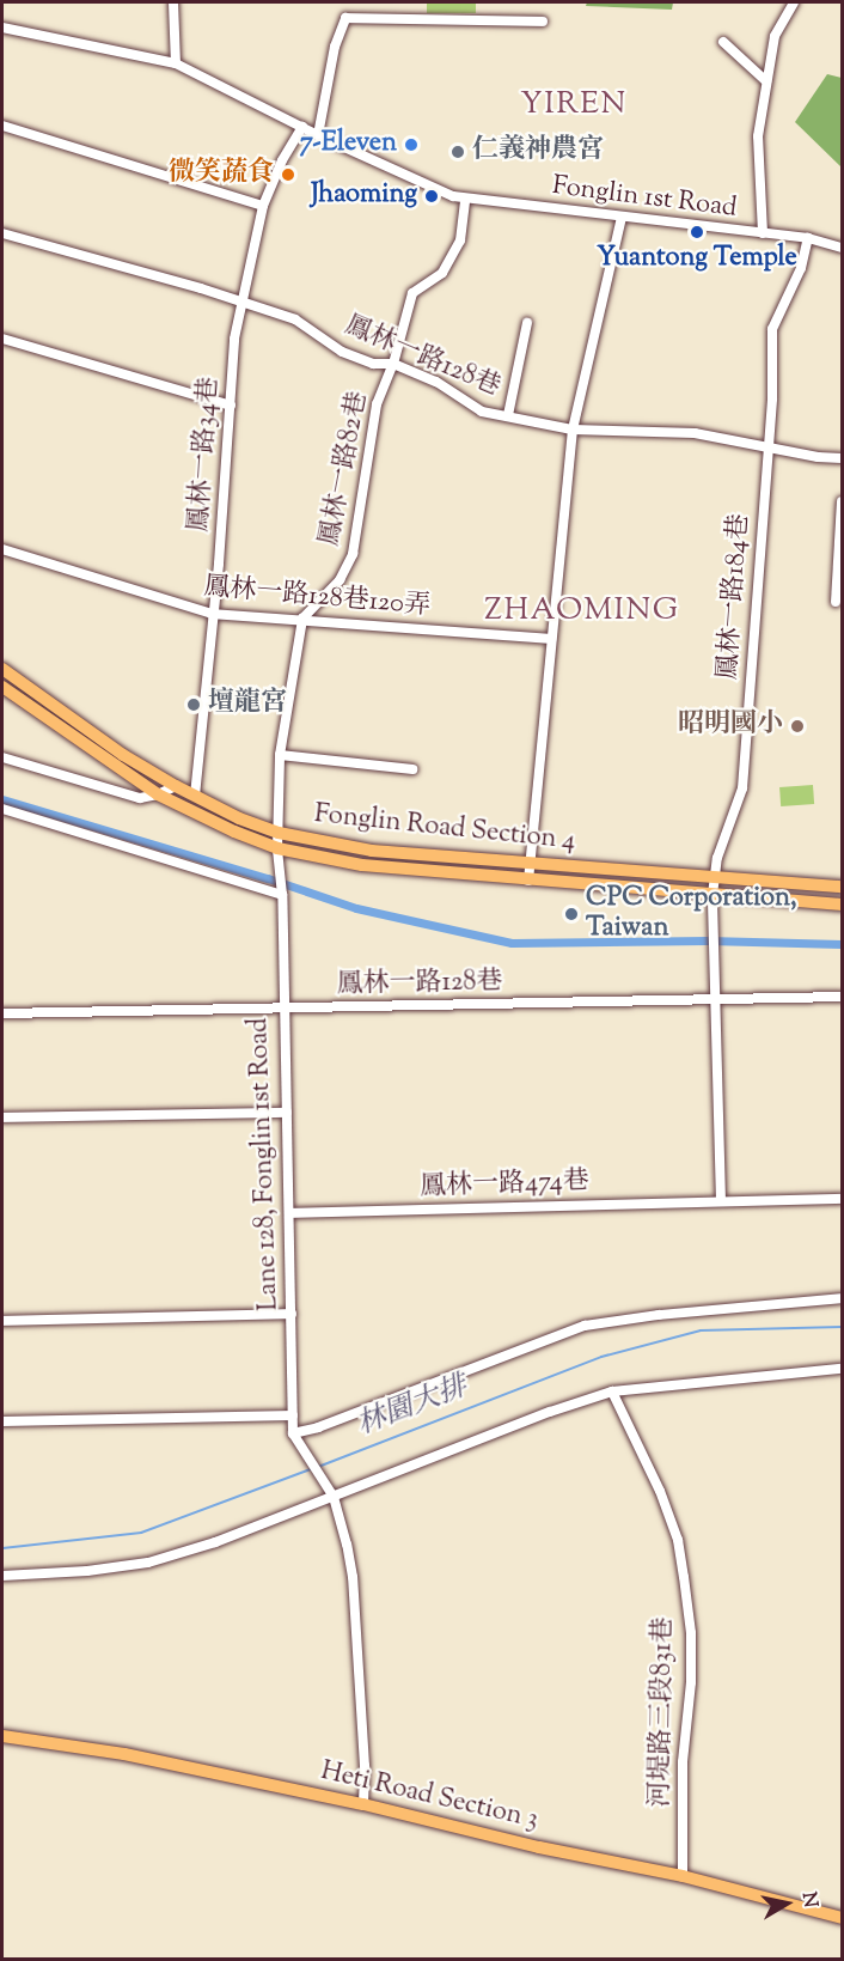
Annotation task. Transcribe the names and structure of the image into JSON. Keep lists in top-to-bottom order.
{
  "streets": {
    "main road": ["Fonglin Road Section 4", "Heti Road Section 3"],
    "street": [
      "Fonglin 1st Road",
      "鳳林一路128巷",
      "鳳林一路34巷",
      "鳳林一路82巷",
      "鳳林一路184巷",
      "鳳林一路128巷120弄",
      "Lane 128, Fonglin 1st Road",
      "鳳林一路474巷",
      "河堤路三段831巷"
    ]
  },
  "crossings": [
    ["Fonglin 1st Road", "鳳林一路34巷"],
    ["Fonglin 1st Road", "鳳林一路82巷"],
    ["Fonglin 1st Road", "鳳林一路184巷"],
    ["鳳林一路128巷", "鳳林一路34巷"],
    ["鳳林一路128巷", "鳳林一路82巷"],
    ["鳳林一路128巷", "Lane 128, Fonglin 1st Road"],
    ["鳳林一路34巷", "鳳林一路128巷120弄"],
    ["鳳林一路34巷", "Fonglin Road Section 4"],
    ["鳳林一路82巷", "鳳林一路128巷120弄"],
    ["鳳林一路184巷", "Fonglin Road Section 4"],
    ["Fonglin Road Section 4", "Lane 128, Fonglin 1st Road"],
    ["Lane 128, Fonglin 1st Road", "鳳林一路474巷"],
    ["河堤路三段831巷", "Heti Road Section 3"]
  ],
  "districts": ["YIREN", "ZHAOMING"],
  "water": ["林園大排"],
  "places": [
    "7-Eleven",
    "仁義神農宮",
    "微笑蔬食",
    "Jhaoming",
    "Yuantong Temple",
    "壇龍宮",
    "昭明國小",
    "CPC Corporation, Taiwan"
  ],
  "north": "right"
}
